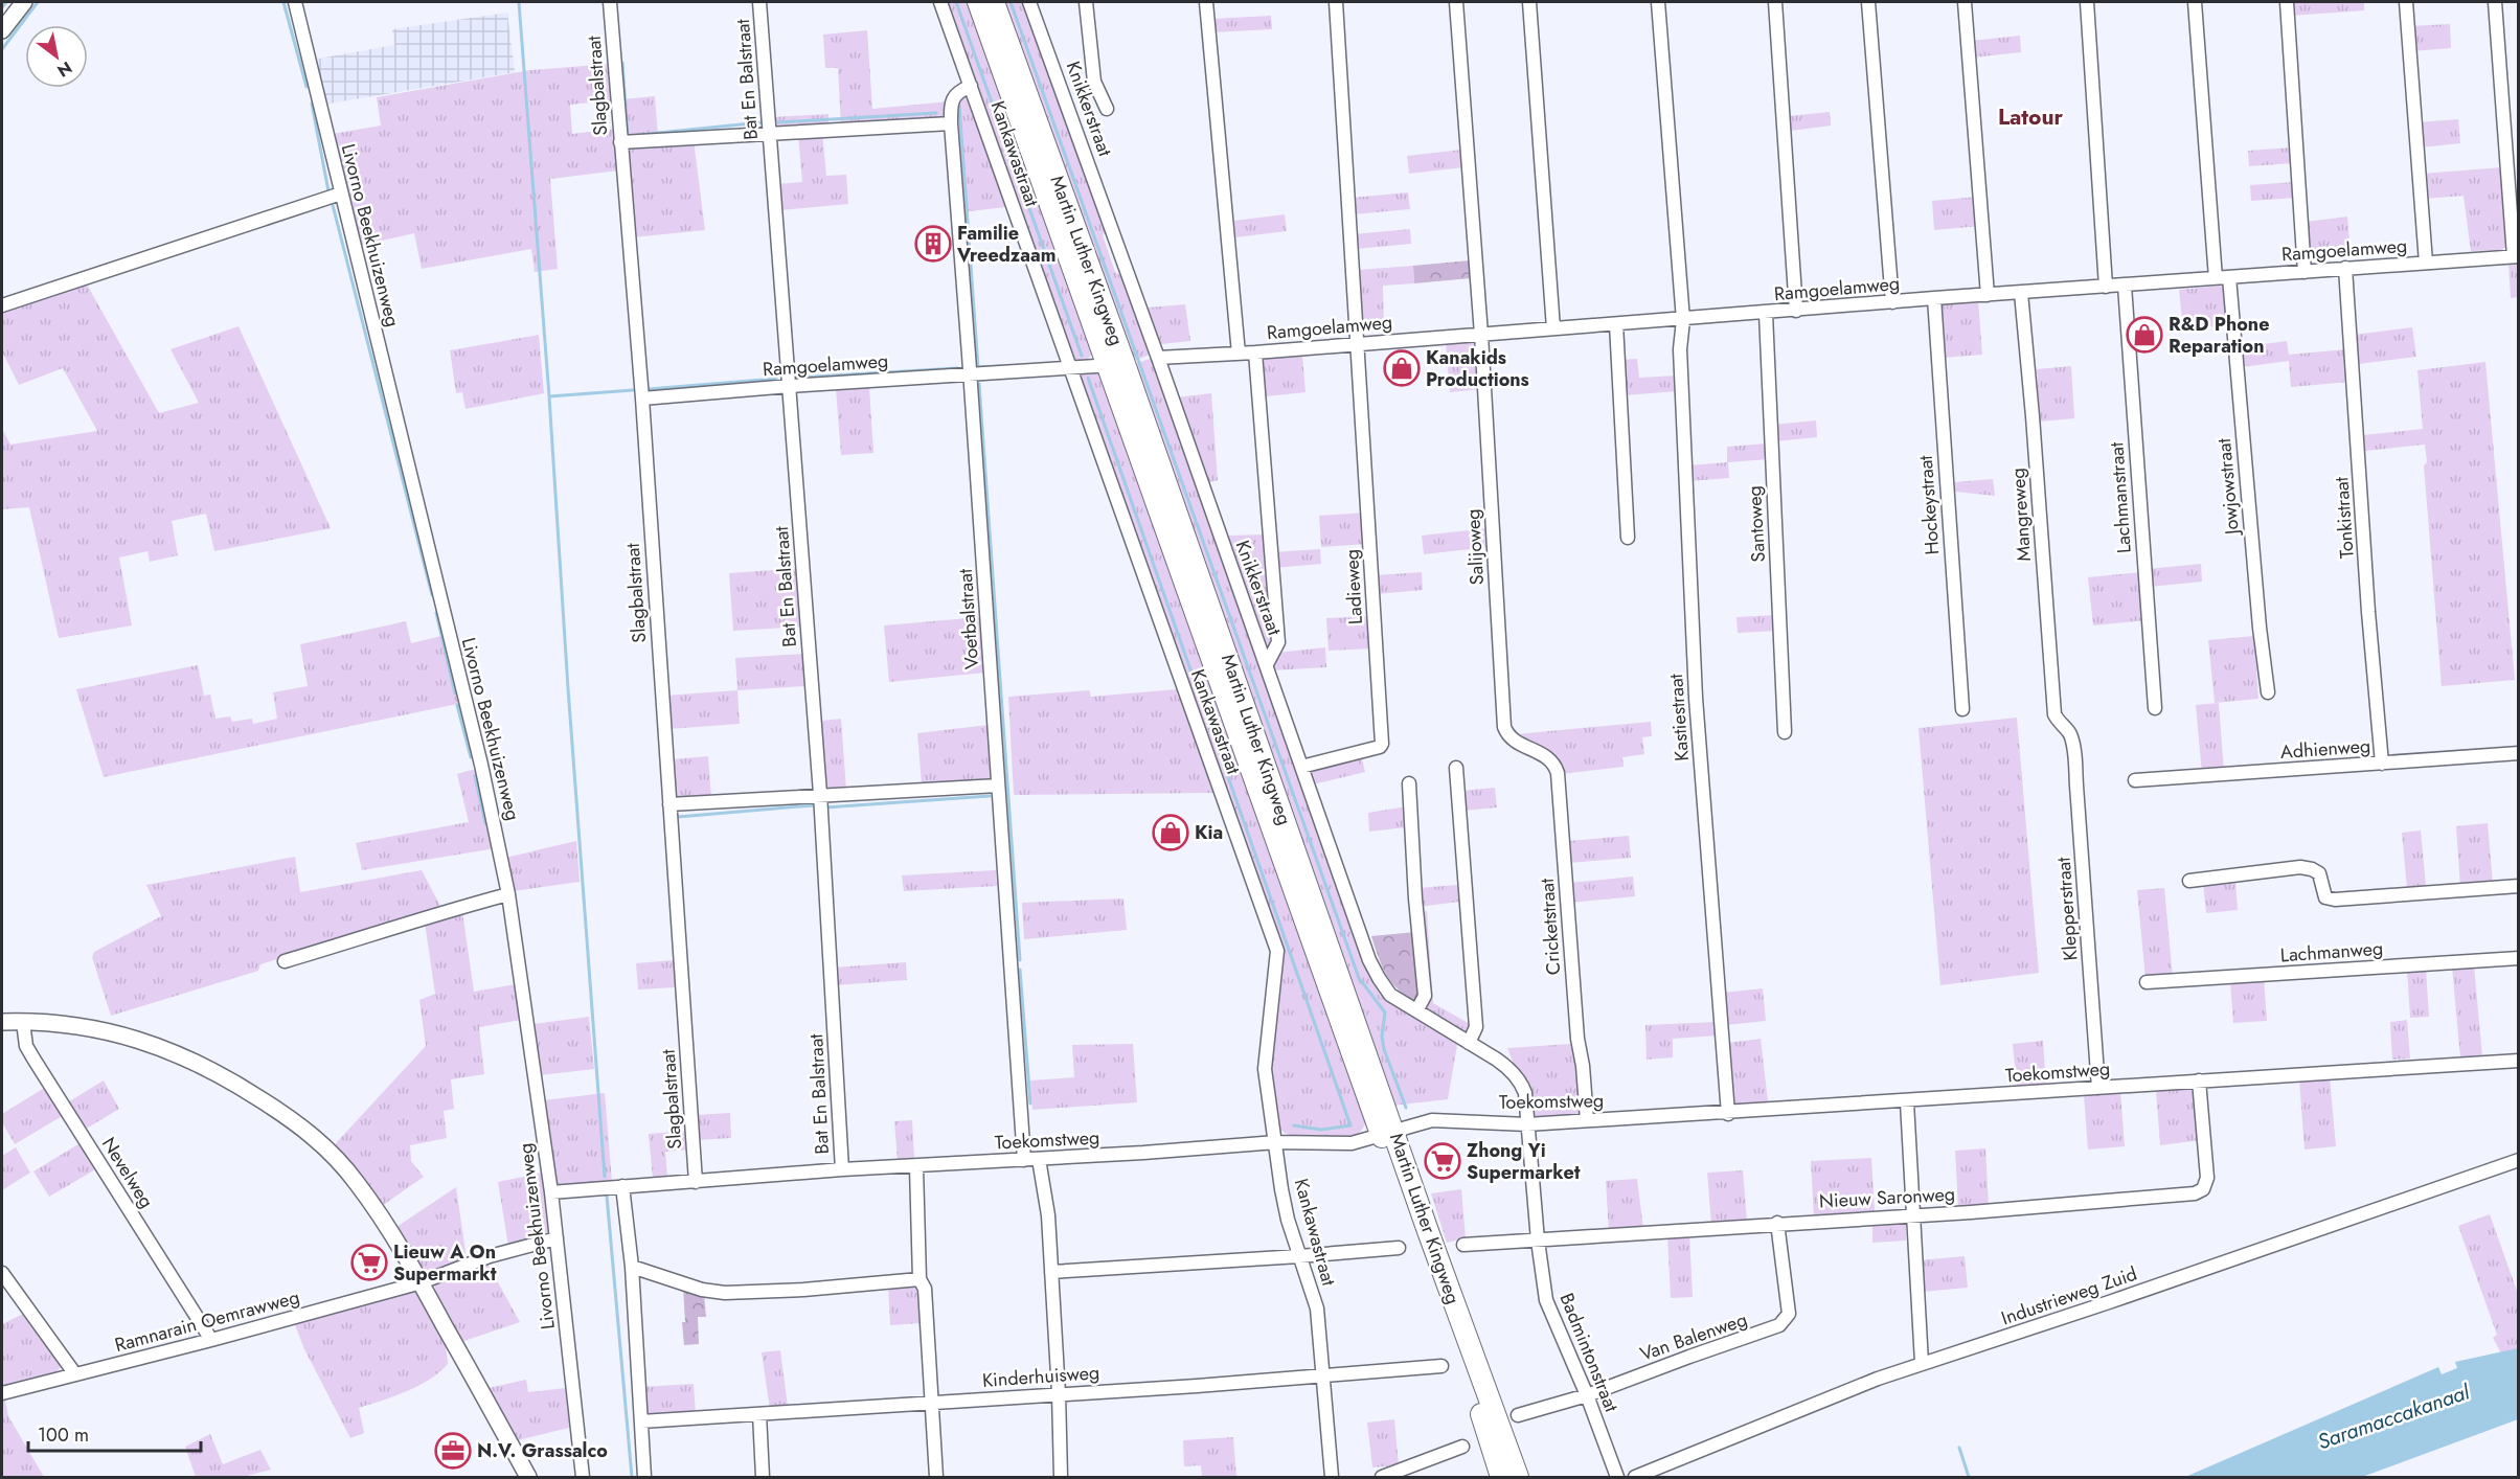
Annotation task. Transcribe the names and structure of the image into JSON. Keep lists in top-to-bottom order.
{
  "streets": {
    "main road": ["Martin Luther Kingweg"],
    "street": [
      "Bat En Balstraat",
      "Slagbalstraat",
      "Knikkerstraat",
      "Kankawastraat",
      "Livorno Beekhuizenweg",
      "Ramgoelamweg",
      "Jowjowstraat",
      "Lachmanstraat",
      "Hockeystraat",
      "Mangreweg",
      "Tonkistraat",
      "Santoweg",
      "Salijoweg",
      "Ladieweg",
      "Voetbalstraat",
      "Kastiestraat",
      "Adhienweg",
      "Klepperstraat",
      "Cricketstraat",
      "Lachmanweg",
      "Toekomstweg",
      "Nevelweg",
      "Nieuw Saronweg",
      "Industrieweg Zuid",
      "Ramnarain Oemrawweg",
      "Van Balenweg",
      "Badmintonstraat",
      "Kinderhuisweg"
    ]
  },
  "crossings": [
    ["Bat En Balstraat", "Ramgoelamweg"],
    ["Bat En Balstraat", "Toekomstweg"],
    ["Slagbalstraat", "Ramgoelamweg"],
    ["Slagbalstraat", "Toekomstweg"],
    ["Knikkerstraat", "Ramgoelamweg"],
    ["Knikkerstraat", "Ladieweg"],
    ["Knikkerstraat", "Toekomstweg"],
    ["Knikkerstraat", "Badmintonstraat"],
    ["Kankawastraat", "Ramgoelamweg"],
    ["Kankawastraat", "Voetbalstraat"],
    ["Kankawastraat", "Toekomstweg"],
    ["Kankawastraat", "Kinderhuisweg"],
    ["Livorno Beekhuizenweg", "Toekomstweg"],
    ["Livorno Beekhuizenweg", "Ramnarain Oemrawweg"],
    ["Ramgoelamweg", "Martin Luther Kingweg"],
    ["Ramgoelamweg", "Jowjowstraat"],
    ["Ramgoelamweg", "Lachmanstraat"],
    ["Ramgoelamweg", "Hockeystraat"],
    ["Ramgoelamweg", "Mangreweg"],
    ["Ramgoelamweg", "Tonkistraat"],
    ["Ramgoelamweg", "Santoweg"],
    ["Ramgoelamweg", "Salijoweg"],
    ["Ramgoelamweg", "Ladieweg"],
    ["Ramgoelamweg", "Voetbalstraat"],
    ["Ramgoelamweg", "Kastiestraat"],
    ["Martin Luther Kingweg", "Toekomstweg"],
    ["Mangreweg", "Klepperstraat"],
    ["Tonkistraat", "Adhienweg"],
    ["Salijoweg", "Cricketstraat"],
    ["Voetbalstraat", "Toekomstweg"],
    ["Kastiestraat", "Toekomstweg"],
    ["Klepperstraat", "Toekomstweg"],
    ["Cricketstraat", "Toekomstweg"],
    ["Toekomstweg", "Nieuw Saronweg"],
    ["Toekomstweg", "Badmintonstraat"],
    ["Nevelweg", "Ramnarain Oemrawweg"],
    ["Nieuw Saronweg", "Van Balenweg"],
    ["Nieuw Saronweg", "Badmintonstraat"],
    ["Van Balenweg", "Badmintonstraat"]
  ],
  "districts": ["Latour"],
  "water": ["Saramaccakanaal"],
  "places": {
    "building": ["Familie Vreedzaam"],
    "shop": ["R&D Phone Reparation", "Kanakids Productions", "Kia"],
    "supermarket": ["Zhong Yi Supermarket", "Lieuw A On Supermarkt"],
    "office": ["N.V. Grassalco"]
  },
  "scale_bar": "100 m",
  "north": "bottom right"
}
